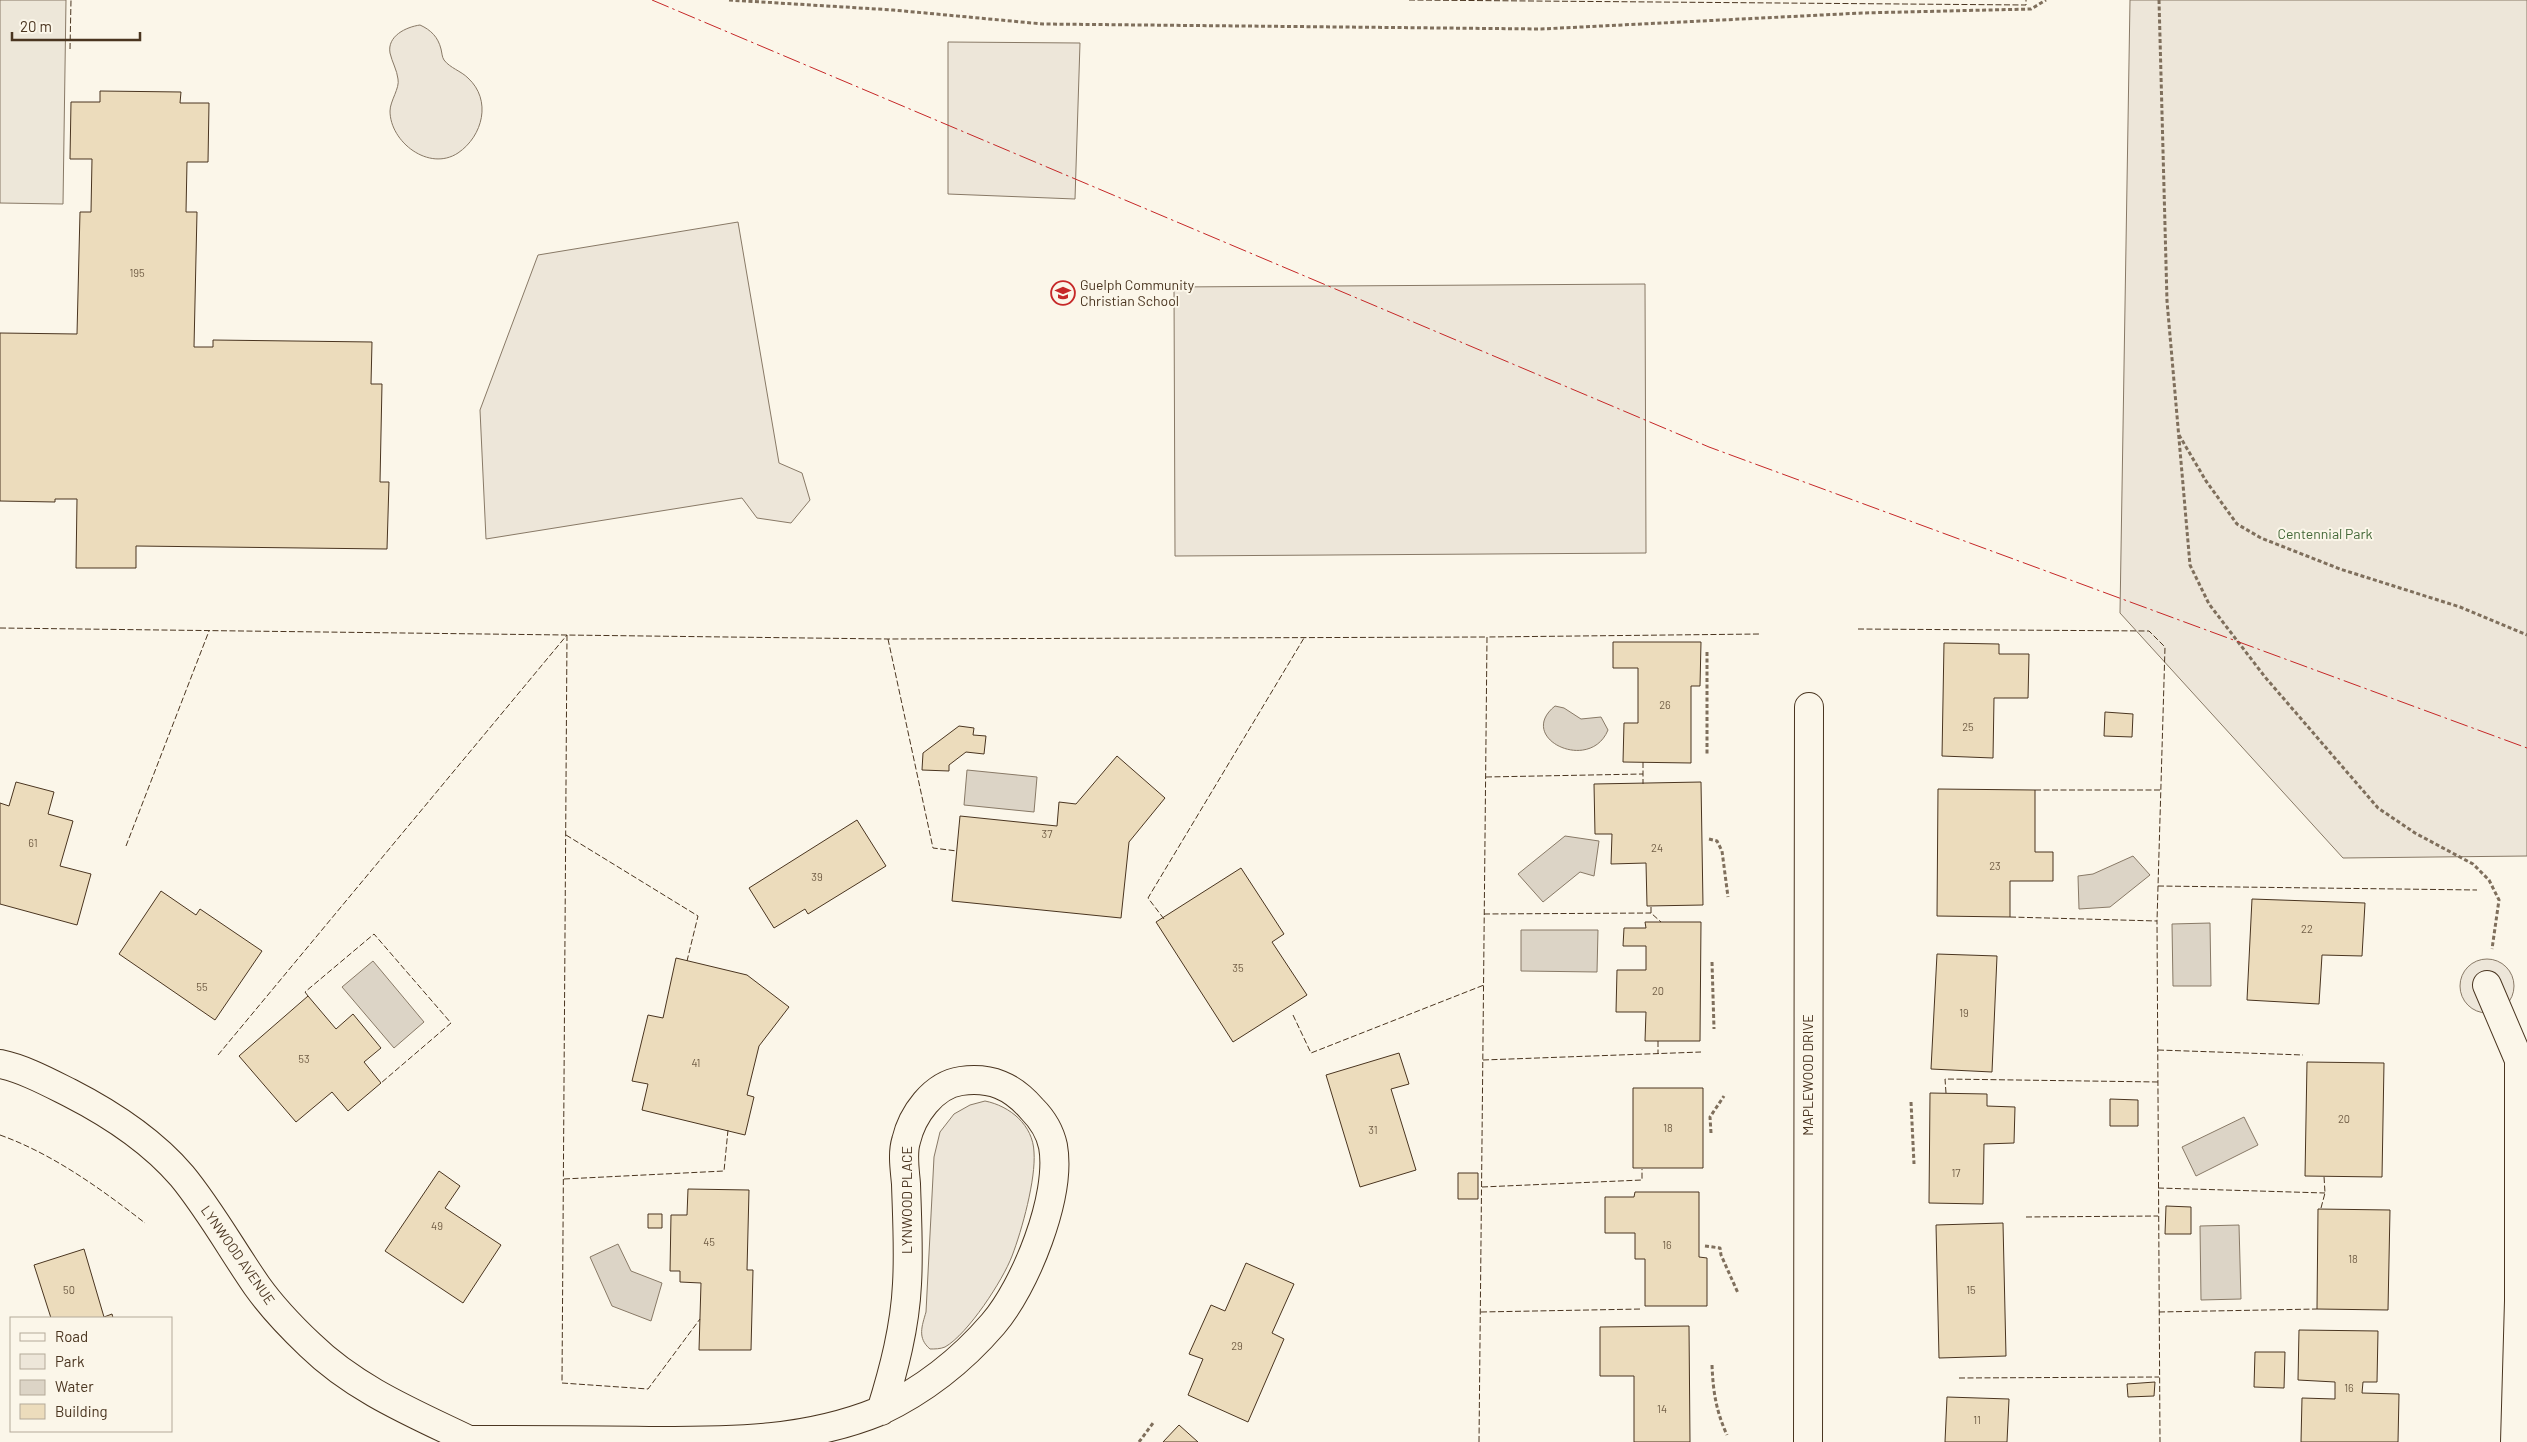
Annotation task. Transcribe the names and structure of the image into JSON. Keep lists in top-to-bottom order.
{
  "streets": {
    "street": ["MAPLEWOOD DRIVE", "LYNWOOD PLACE", "LYNWOOD AVENUE"]
  },
  "crossings": [
    ["LYNWOOD PLACE", "LYNWOOD AVENUE"]
  ],
  "parks": ["Centennial Park"],
  "places": {
    "school or university": ["Guelph Community Christian School"]
  },
  "house_numbers": [
    "195",
    "26",
    "25",
    "37",
    "61",
    "24",
    "23",
    "39",
    "22",
    "35",
    "55",
    "20",
    "19",
    "53",
    "41",
    "20",
    "18",
    "31",
    "17",
    "49",
    "45",
    "16",
    "18",
    "50",
    "15",
    "29",
    "16",
    "14",
    "11"
  ],
  "legend": [
    "Road",
    "Park",
    "Water",
    "Building"
  ],
  "scale_bar": "20 m"
}
